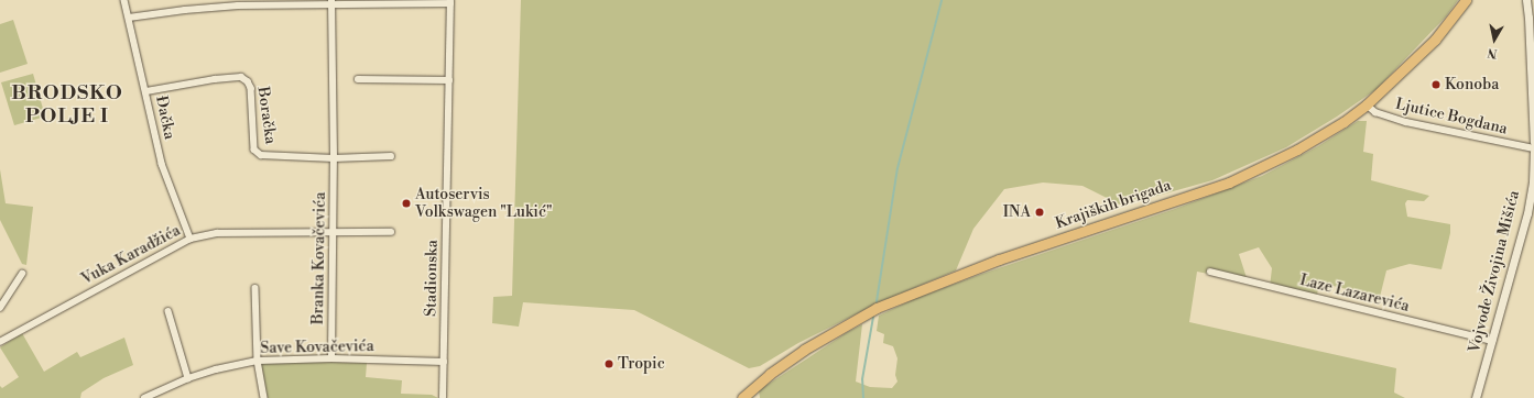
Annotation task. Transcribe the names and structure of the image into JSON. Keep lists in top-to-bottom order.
{
  "streets": {
    "main road": ["Krajiških brigada"],
    "street": [
      "Boračka",
      "Ljutice Bogdana",
      "Đačka",
      "Vuka Karadžića",
      "Branka Kovačevića",
      "Vojvode Živojina Mišića",
      "Stadionska",
      "Laze Lazarevića",
      "Save Kovačevića"
    ]
  },
  "crossings": [
    ["Boračka", "Đačka"],
    ["Boračka", "Branka Kovačevića"],
    ["Ljutice Bogdana", "Krajiških brigada"],
    ["Ljutice Bogdana", "Vojvode Živojina Mišića"],
    ["Đačka", "Vuka Karadžića"],
    ["Vuka Karadžića", "Branka Kovačevića"],
    ["Branka Kovačevića", "Save Kovačevića"],
    ["Vojvode Živojina Mišića", "Laze Lazarevića"],
    ["Stadionska", "Save Kovačevića"]
  ],
  "districts": ["BRODSKO POLJE I"],
  "places": [
    "Konoba",
    "Autoservis Volkswagen \"Lukić\"",
    "INA",
    "Tropic"
  ],
  "north": "bottom"
}
